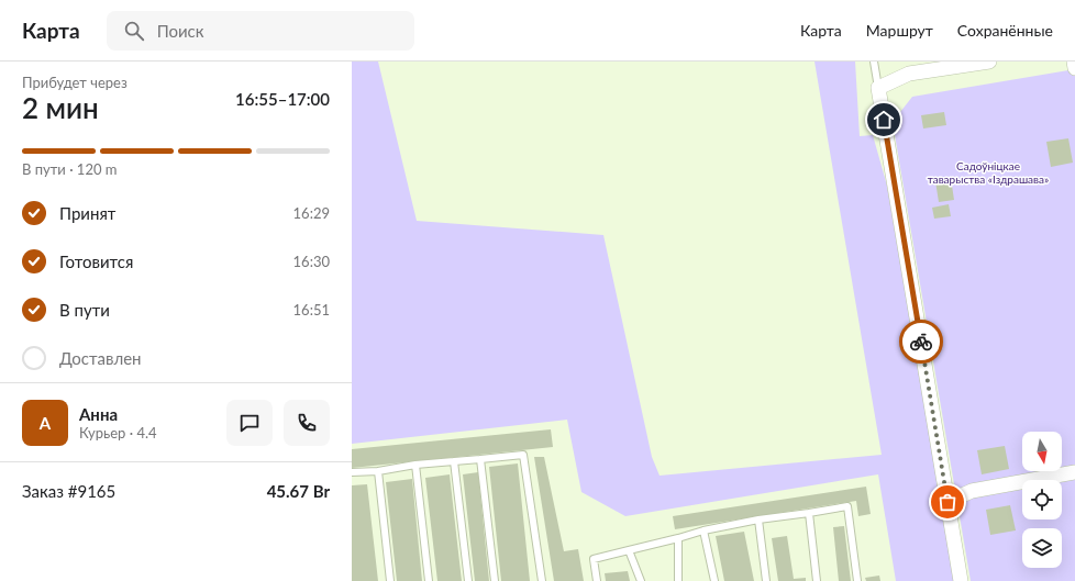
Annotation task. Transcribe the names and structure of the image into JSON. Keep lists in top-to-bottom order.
{
  "parks": ["Садоўніцкае таварыства «Іздрашава»"],
  "north": "bottom",
  "page": {
    "header": "Карта",
    "search": "Поиск",
    "nav": ["Карта", "Маршрут", "Сохранённые"],
    "heading": ["2 мин", "Прибудет через", "16:55–17:00"],
    "panel": [
      "Анна",
      "Курьер · 4.4",
      "Заказ #9165",
      "45.67 Br"
    ],
    "bar": "В пути · 120 m",
    "list": [
      ["Принят", "16:29"],
      ["Готовится", "16:30"],
      ["В пути", "16:51"],
      "Доставлен"
    ],
    "round": "А"
  }
}
